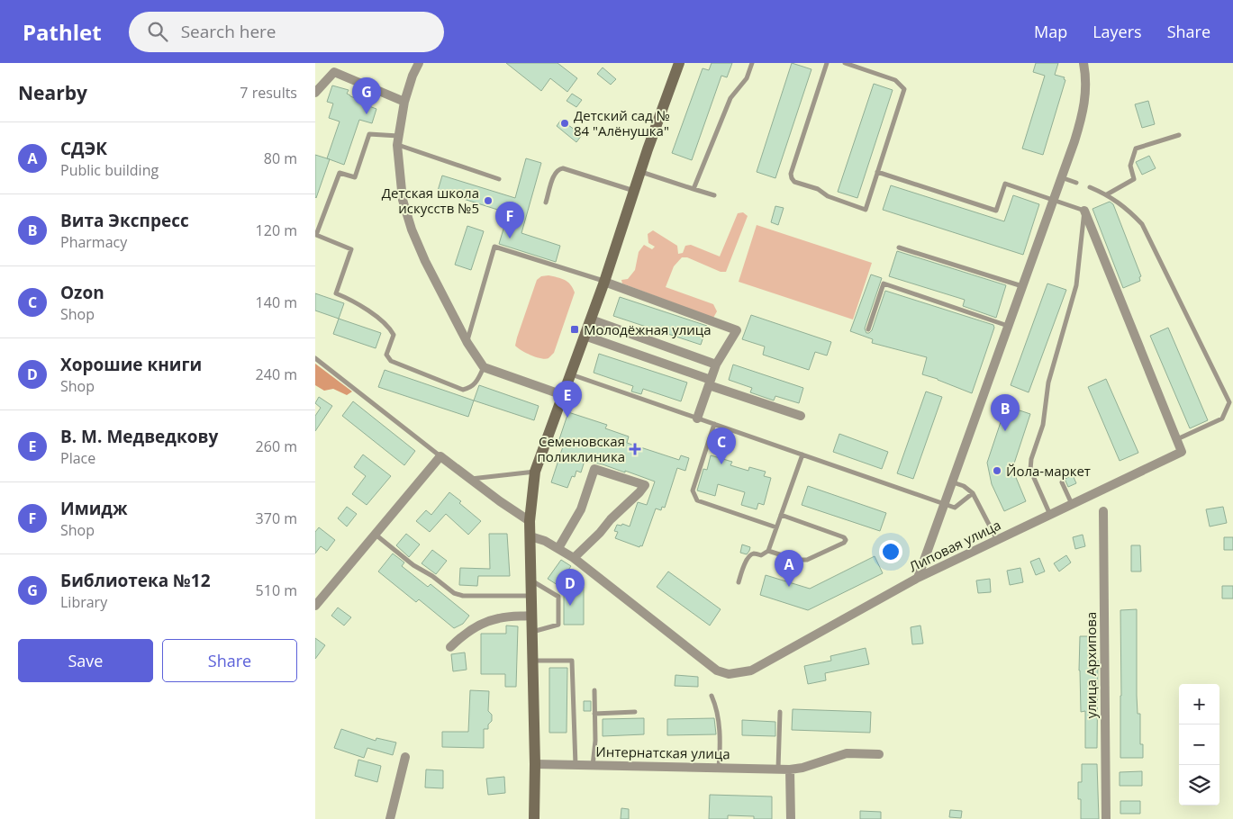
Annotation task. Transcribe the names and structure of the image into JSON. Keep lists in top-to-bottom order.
{
  "streets": {
    "street": ["Липовая улица", "улица Архипова", "Интернатская улица"]
  },
  "places": {
    "other": ["Детский сад № 84 \"Алёнушка\"", "Детская школа искусств №5", "Йола-маркет"],
    "transit": ["Молодёжная улица"],
    "health": ["Семеновская поликлиника"]
  },
  "page": {
    "header": "Pathlet",
    "search": "Search here",
    "nav": ["Map", "Layers", "Share"],
    "heading": ["Nearby", "7 results"],
    "pins": [
      "G",
      "F",
      "E",
      "B",
      "C",
      "A",
      "D"
    ],
    "list": [
      {
        "mark": "A",
        "name": "СДЭК",
        "note": "Public building",
        "value": "80 m"
      },
      {
        "mark": "B",
        "name": "Вита Экспресс",
        "note": "Pharmacy",
        "value": "120 m"
      },
      {
        "mark": "C",
        "name": "Ozon",
        "note": "Shop",
        "value": "140 m"
      },
      {
        "mark": "D",
        "name": "Хорошие книги",
        "note": "Shop",
        "value": "240 m"
      },
      {
        "mark": "E",
        "name": "В. М. Медведкову",
        "note": "Place",
        "value": "260 m"
      },
      {
        "mark": "F",
        "name": "Имидж",
        "note": "Shop",
        "value": "370 m"
      },
      {
        "mark": "G",
        "name": "Библиотека №12",
        "note": "Library",
        "value": "510 m"
      }
    ],
    "buttons": ["Save", "Share"],
    "map_buttons": ["+", "−"]
  }
}
